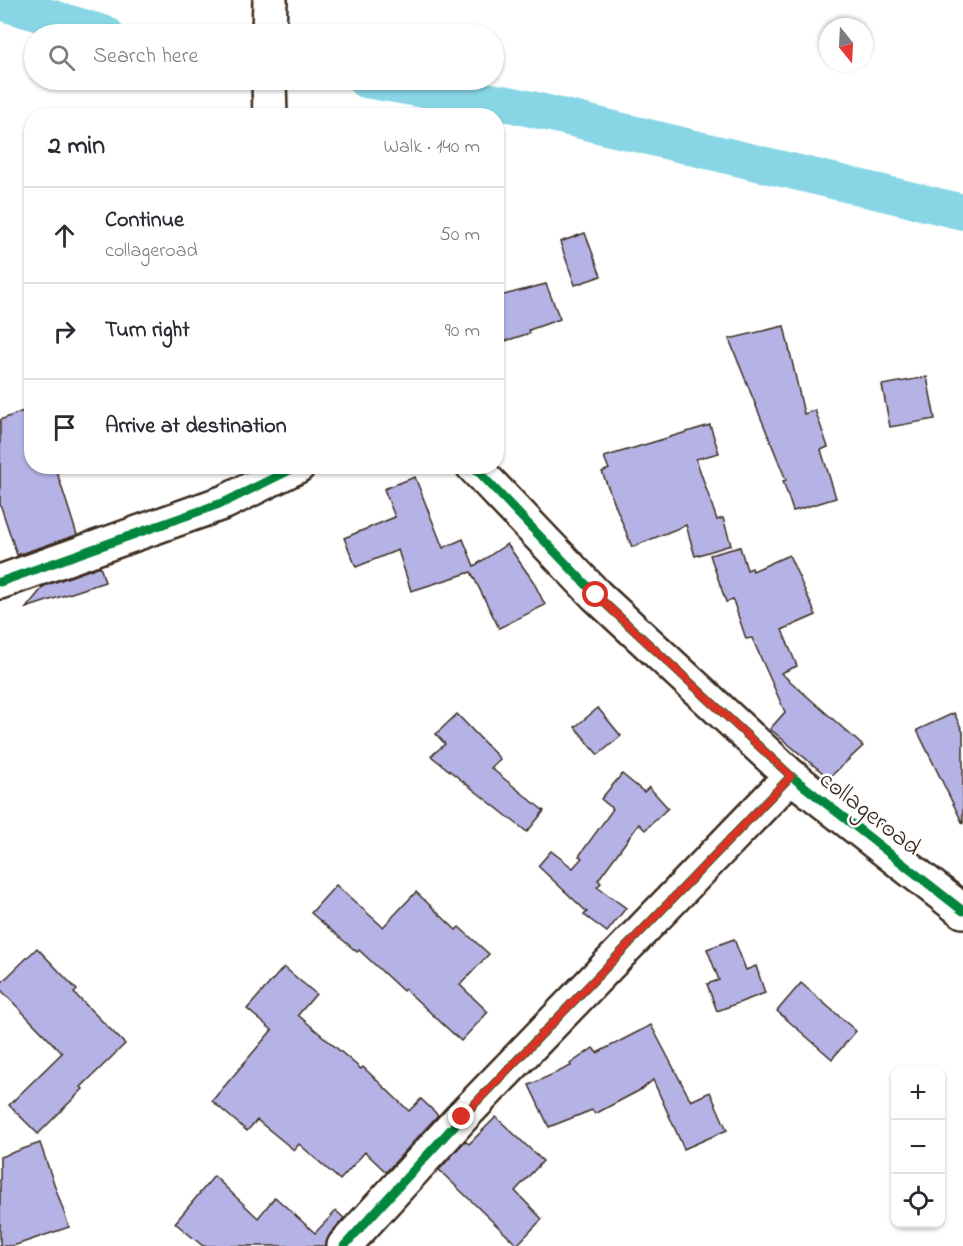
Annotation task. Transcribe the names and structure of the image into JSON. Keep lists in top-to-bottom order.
{
  "streets": {
    "street": ["collageroad"]
  },
  "north": "bottom",
  "page": {
    "search": "Search here",
    "heading": ["2 min", "Walk · 140 m"],
    "list": [
      ["Continue", "collageroad", "50 m"],
      ["Turn right", "90 m"],
      "Arrive at destination"
    ],
    "map_buttons": ["+", "−"]
  }
}
